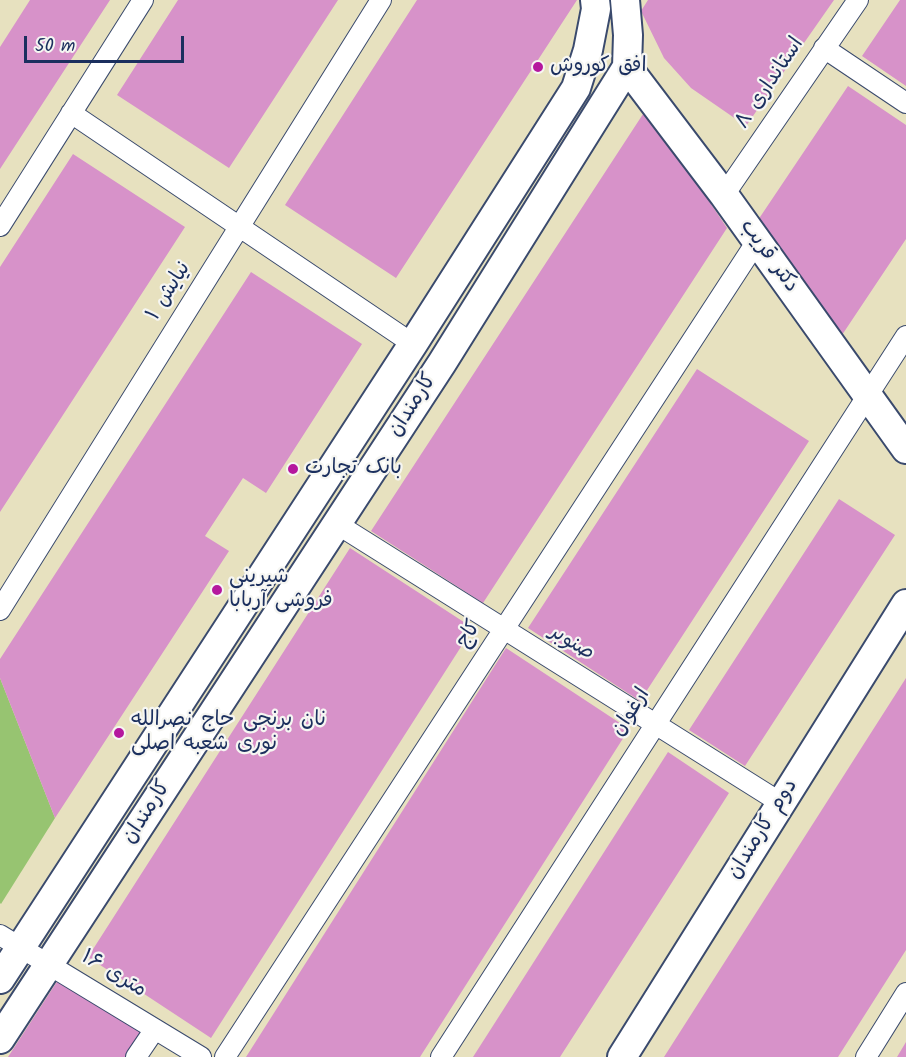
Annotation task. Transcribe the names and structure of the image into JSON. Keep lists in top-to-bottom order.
{
  "streets": {
    "main road": ["دکتر قریب", "کارمندان", "دوم کارمندان"],
    "street": [
      "استانداری ۸",
      "نیایش ۱",
      "کاج",
      "صنوبر",
      "ارغوان",
      "۱۶ متری"
    ]
  },
  "crossings": [
    ["استانداری ۸", "دکتر قریب"],
    ["دکتر قریب", "کارمندان"],
    ["دکتر قریب", "کاج"],
    ["دکتر قریب", "ارغوان"],
    ["کارمندان", "صنوبر"],
    ["کارمندان", "۱۶ متری"],
    ["کاج", "صنوبر"],
    ["صنوبر", "ارغوان"],
    ["صنوبر", "دوم کارمندان"]
  ],
  "places": [
    "افق کوروش",
    "بانک تجارت",
    "شیرینی فروشی آربابا",
    "نان برنجی حاج نصرالله نوری شعبه اصلی"
  ],
  "scale_bar": "50 m"
}
